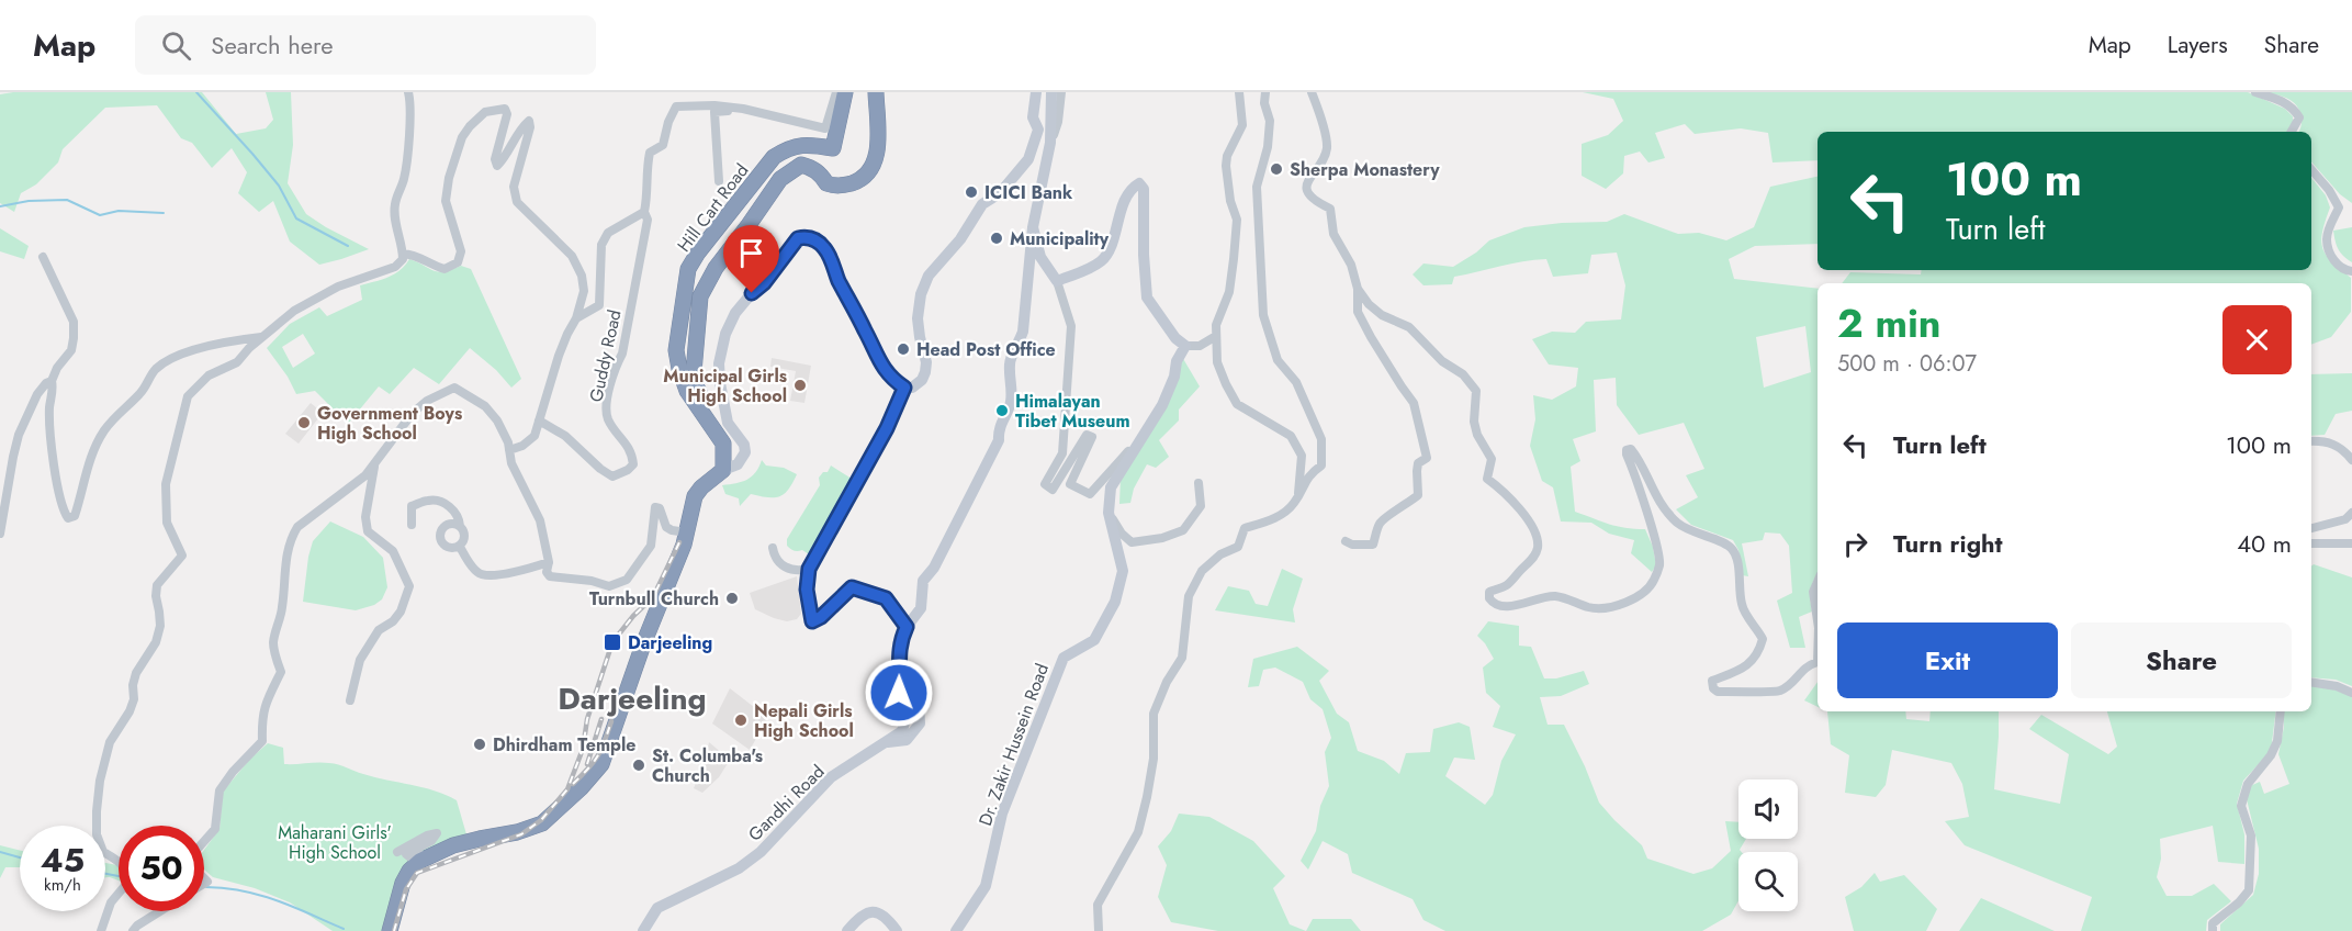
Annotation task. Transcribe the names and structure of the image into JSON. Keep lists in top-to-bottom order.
{
  "streets": {
    "highway": ["Hill Cart Road"],
    "street": ["Guddy Road", "Dr. Zakir Hussein Road", "Gandhi Road"]
  },
  "districts": ["Darjeeling"],
  "parks": ["Maharani Girls' High School"],
  "places": {
    "other": [
      "Sherpa Monastery",
      "ICICI Bank",
      "Municipality",
      "Head Post Office",
      "Municipal Girls High School",
      "Himalayan Tibet Museum",
      "Government Boys High School",
      "Turnbull Church",
      "Nepali Girls High School",
      "Dhirdham Temple",
      "St. Columba's Church"
    ],
    "transit": ["Darjeeling"]
  },
  "page": {
    "header": "Map",
    "search": "Search here",
    "nav": ["Map", "Layers", "Share"],
    "turn": ["100 m", "Turn left"],
    "heading": ["2 min", "500 m · 06:07"],
    "list": [
      {
        "name": "Turn left",
        "value": "100 m"
      },
      {
        "name": "Turn right",
        "value": "40 m"
      }
    ],
    "buttons": ["Exit", "Share"],
    "speed": "45 km/h",
    "limit": "50"
  }
}
